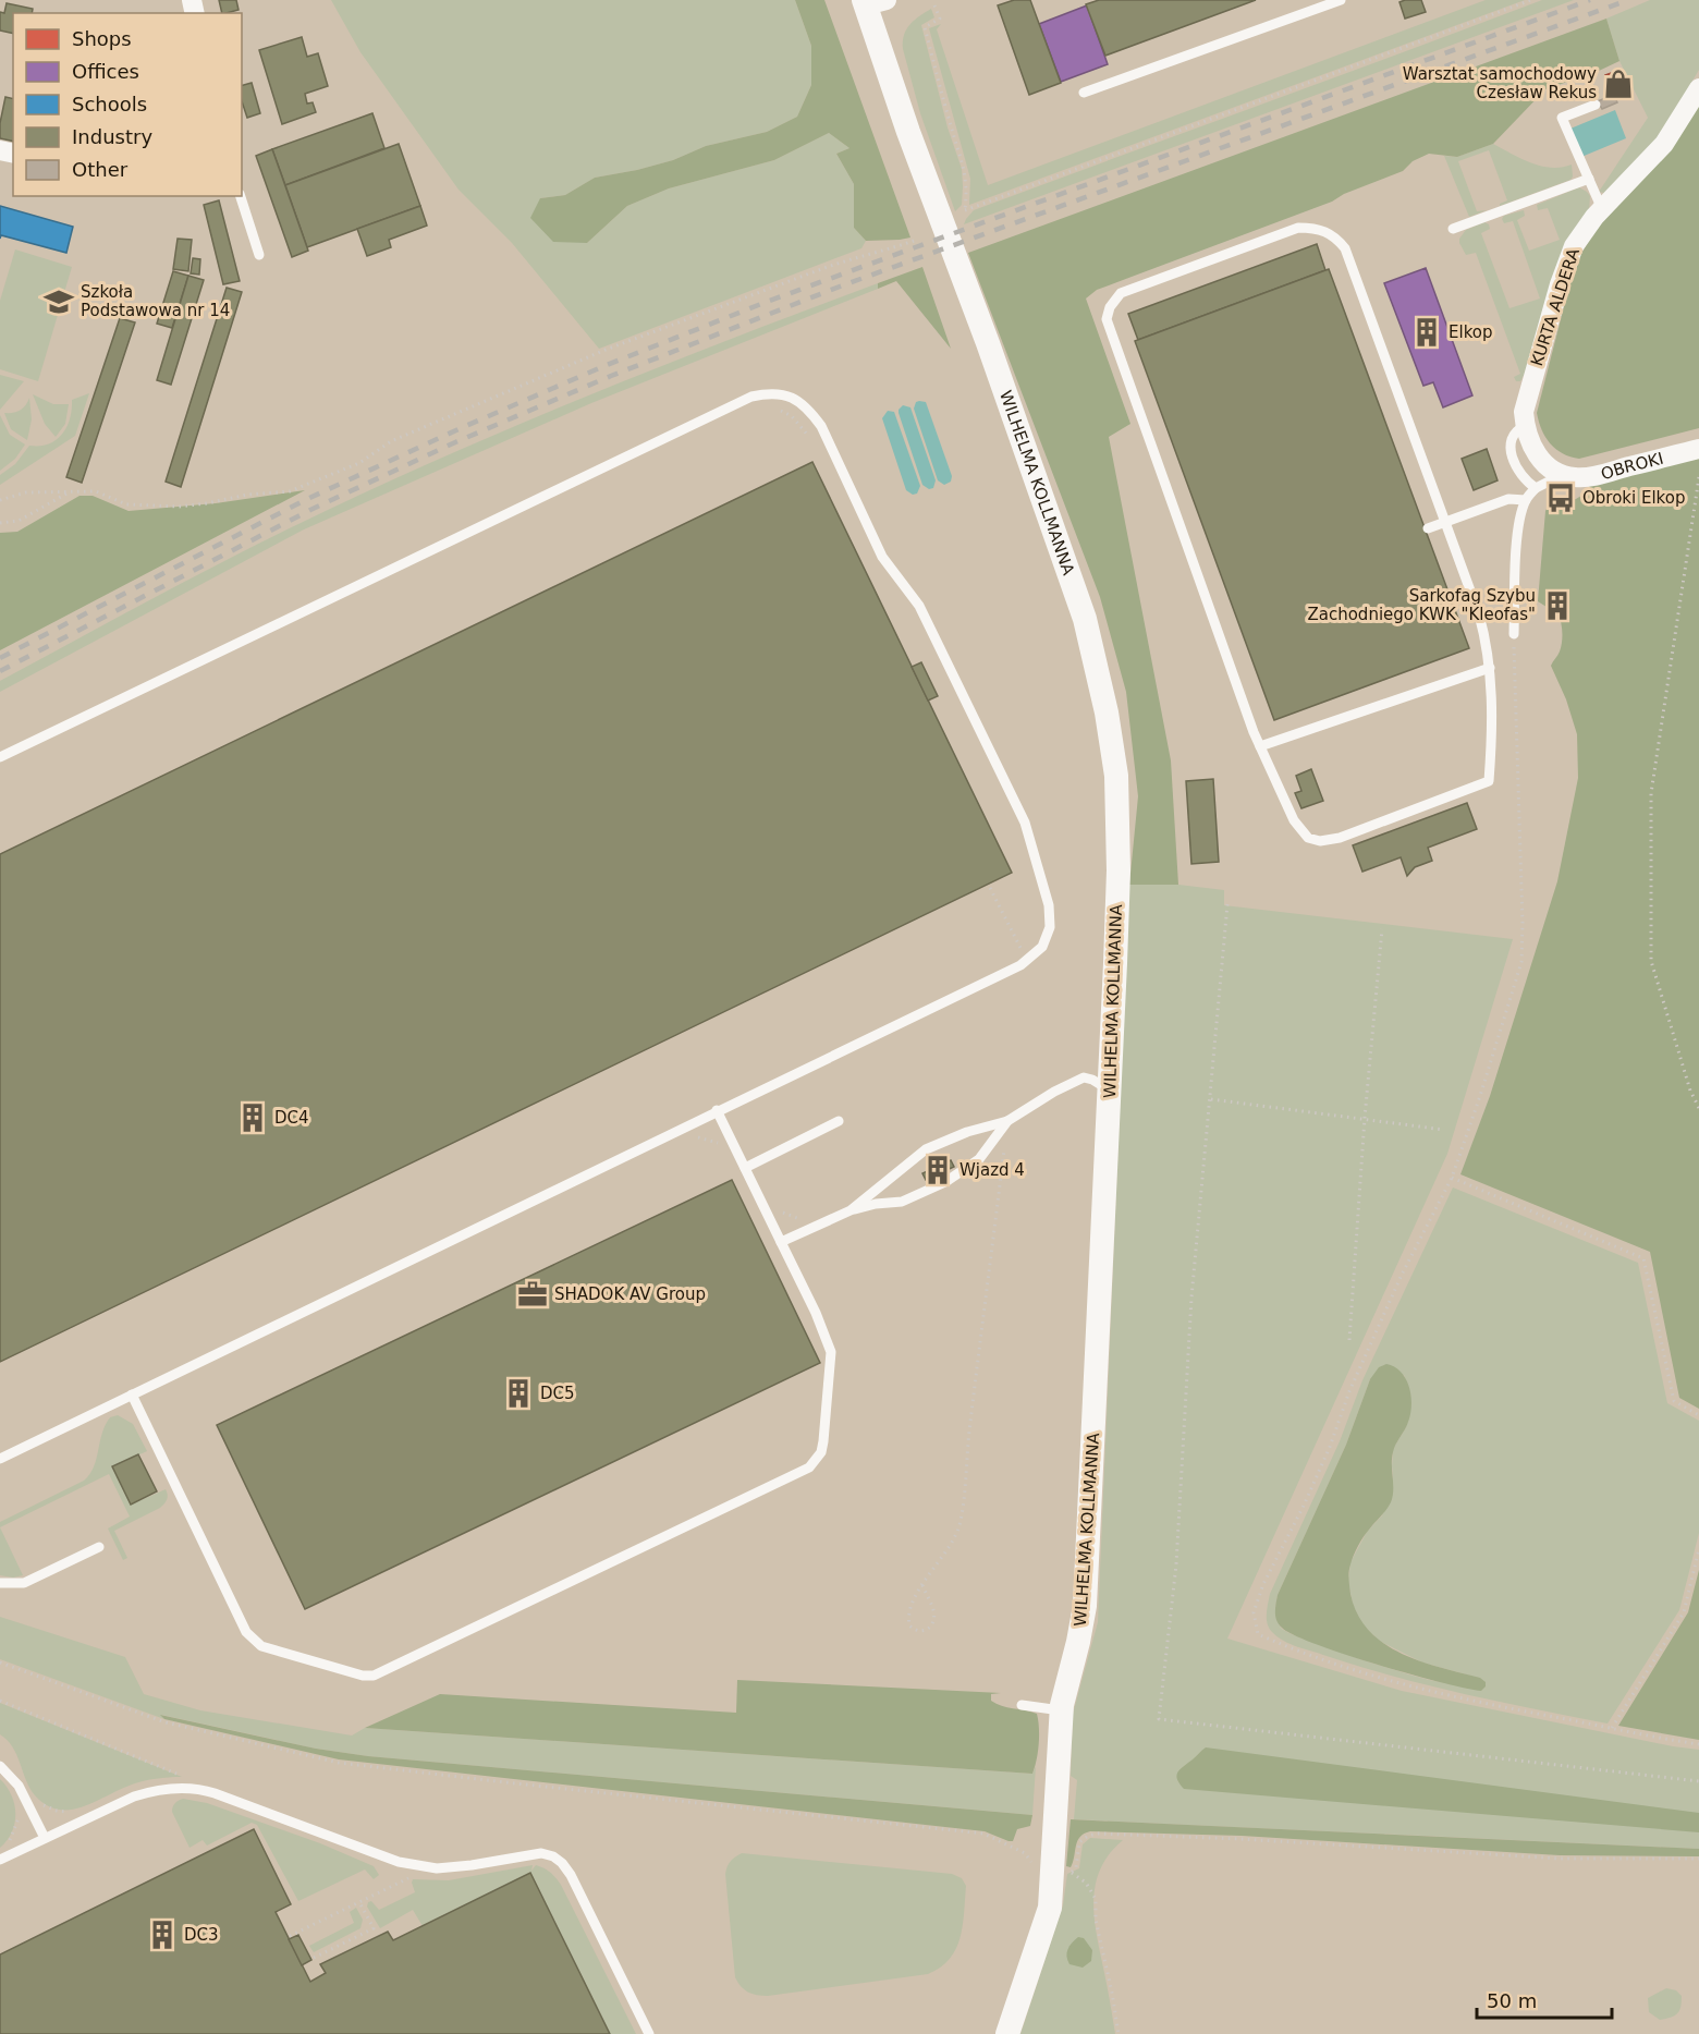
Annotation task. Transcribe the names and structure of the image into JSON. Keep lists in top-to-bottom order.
{
  "streets": {
    "street": ["KURTA ALDERA", "OBROKI", "WILHELMA KOLLMANNA"]
  },
  "places": {
    "shop": ["Warsztat samochodowy Czesław Rekus"],
    "school or university": ["Szkoła Podstawowa nr 14"],
    "building": [
      "Elkop",
      "Sarkofag Szybu Zachodniego KWK \"Kleofas\"",
      "DC4",
      "Wjazd 4",
      "DC5",
      "DC3"
    ],
    "bus stop": ["Obroki Elkop"],
    "office": ["SHADOK AV Group"]
  },
  "legend": [
    "Shops",
    "Offices",
    "Schools",
    "Industry",
    "Other"
  ],
  "scale_bar": "50 m"
}
